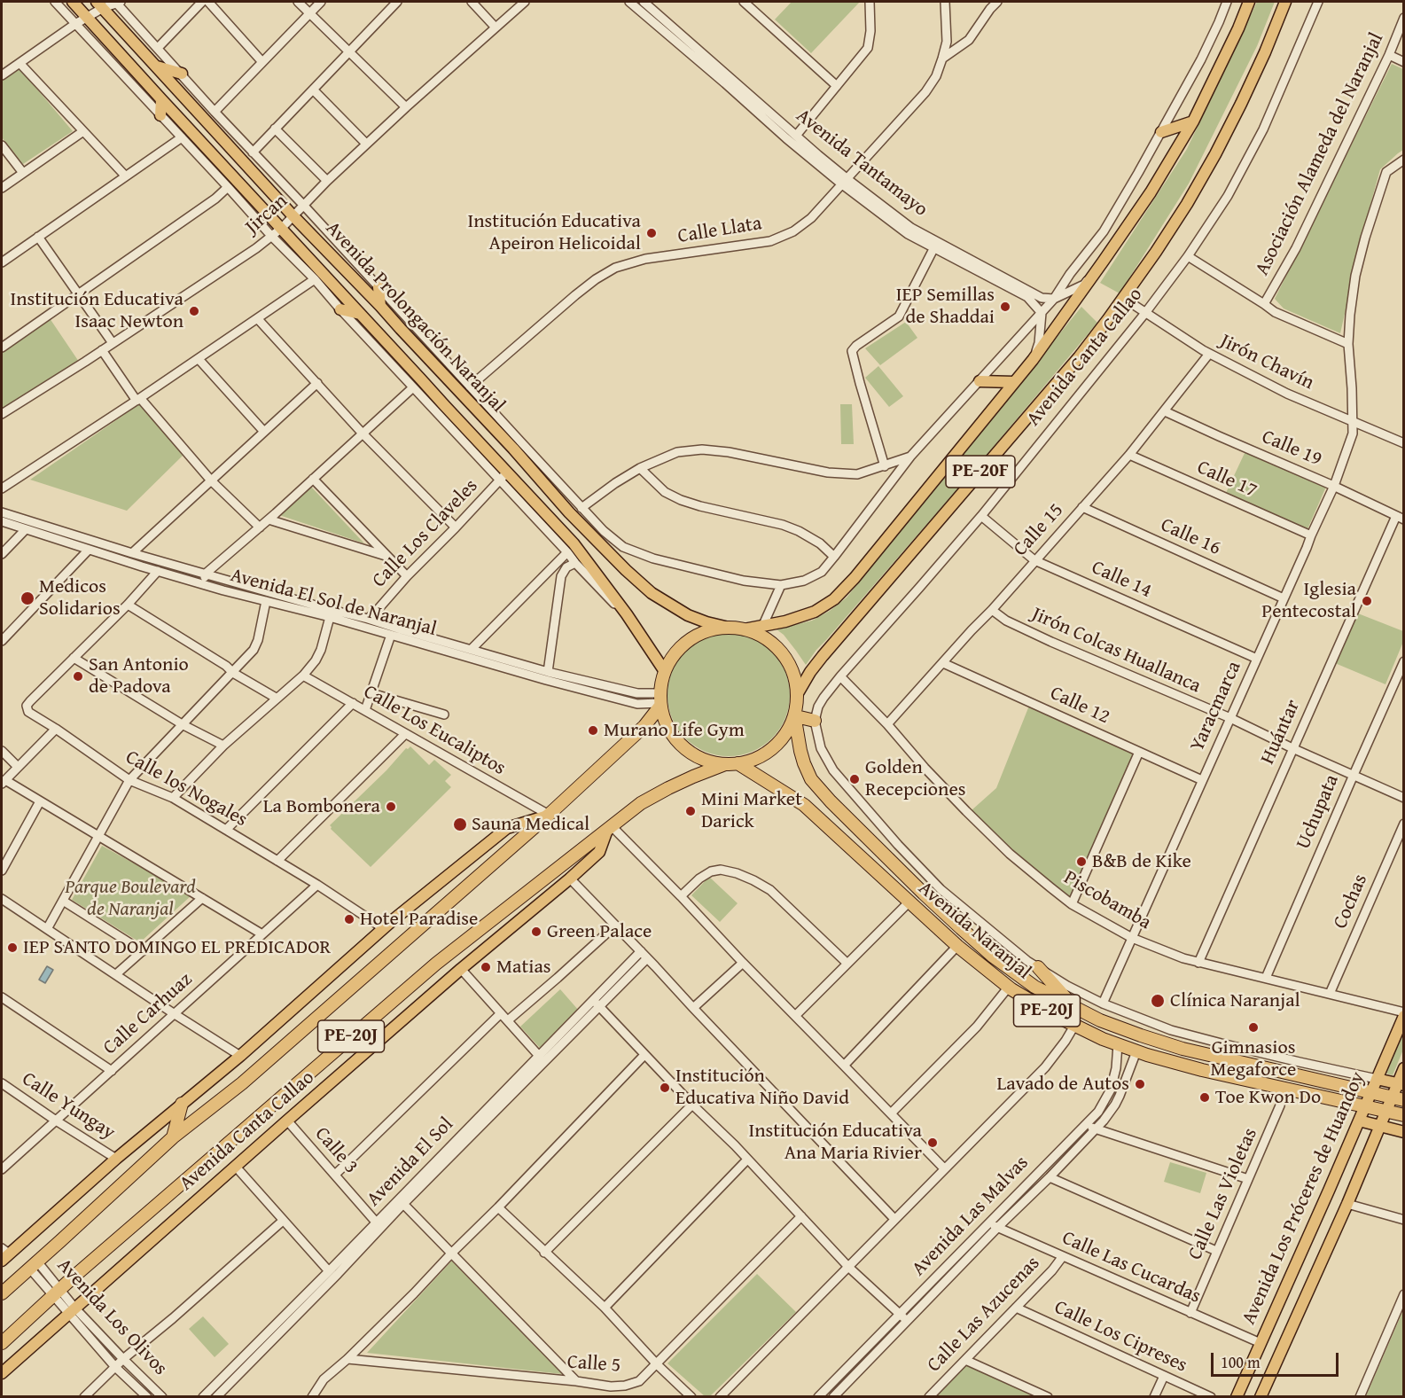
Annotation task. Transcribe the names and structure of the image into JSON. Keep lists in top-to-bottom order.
{
  "streets": {
    "highway": [
      "Avenida Canta Callao",
      "PE-20F",
      "Avenida Naranjal",
      "PE-20J"
    ],
    "main road": ["Avenida Prolongación Naranjal", "Avenida Los Próceres de Huandoy"],
    "street": [
      "Asociación Alameda del Naranjal",
      "Avenida Tantamayo",
      "Jircan",
      "Calle Llata",
      "Jirón Chavín",
      "Calle 19",
      "Calle 17",
      "Calle 15",
      "Calle Los Claveles",
      "Calle 16",
      "Calle 14",
      "Avenida El Sol de Naranjal",
      "Jirón Colcas Huallanca",
      "Calle 12",
      "Yaracmarca",
      "Calle Los Eucaliptos",
      "Huántar",
      "Calle los Nogales",
      "Uchupata",
      "Piscobamba",
      "Cochas",
      "Calle Carhuaz",
      "Calle Yungay",
      "Calle 3",
      "Avenida El Sol",
      "Calle Las Violetas",
      "Avenida Las Malvas",
      "Calle Las Cucardas",
      "Calle Las Azucenas",
      "Avenida Los Olivos",
      "Calle Los Cipreses",
      "Calle 5"
    ]
  },
  "crossings": [
    ["Asociación Alameda del Naranjal", "Avenida Canta Callao"],
    ["Asociación Alameda del Naranjal", "Yaracmarca"],
    ["Avenida Tantamayo", "Calle Llata"],
    ["Jircan", "Avenida Prolongación Naranjal"],
    ["Calle Llata", "Avenida Prolongación Naranjal"],
    ["Avenida Prolongación Naranjal", "Avenida Canta Callao"],
    ["Avenida Prolongación Naranjal", "PE-20F"],
    ["Avenida Prolongación Naranjal", "Calle Los Claveles"],
    ["Avenida Prolongación Naranjal", "Avenida El Sol de Naranjal"],
    ["Avenida Prolongación Naranjal", "Avenida Naranjal"],
    ["Avenida Canta Callao", "Jirón Chavín"],
    ["Avenida Canta Callao", "PE-20F"],
    ["Avenida Canta Callao", "Calle 14"],
    ["Avenida Canta Callao", "Avenida El Sol de Naranjal"],
    ["Avenida Canta Callao", "Calle Los Eucaliptos"],
    ["Avenida Canta Callao", "Calle los Nogales"],
    ["Avenida Canta Callao", "Piscobamba"],
    ["Avenida Canta Callao", "Avenida Naranjal"],
    ["Avenida Canta Callao", "Calle Yungay"],
    ["Avenida Canta Callao", "Calle 3"],
    ["Avenida Canta Callao", "Avenida Los Olivos"],
    ["Jirón Chavín", "Calle 15"],
    ["Jirón Chavín", "Yaracmarca"],
    ["Calle 19", "Calle 15"],
    ["Calle 19", "Yaracmarca"],
    ["Calle 19", "Huántar"],
    ["PE-20F", "Avenida El Sol de Naranjal"],
    ["PE-20F", "Avenida Naranjal"],
    ["Calle 17", "Calle 15"],
    ["Calle 17", "Yaracmarca"],
    ["Calle 15", "Calle 16"],
    ["Calle 15", "Calle 14"],
    ["Calle 15", "Jirón Colcas Huallanca"],
    ["Calle 15", "Calle 12"],
    ["Calle 15", "Piscobamba"],
    ["Calle Los Claveles", "Avenida El Sol de Naranjal"],
    ["Calle 16", "Yaracmarca"],
    ["Calle 14", "Yaracmarca"],
    ["Avenida El Sol de Naranjal", "Avenida Naranjal"],
    ["Jirón Colcas Huallanca", "Yaracmarca"],
    ["Jirón Colcas Huallanca", "Huántar"],
    ["Jirón Colcas Huallanca", "Uchupata"],
    ["Calle 12", "Yaracmarca"],
    ["Yaracmarca", "Piscobamba"],
    ["Yaracmarca", "Avenida Naranjal"],
    ["Huántar", "Piscobamba"],
    ["Calle los Nogales", "Calle Carhuaz"],
    ["Uchupata", "Piscobamba"],
    ["Piscobamba", "Cochas"],
    ["Piscobamba", "Avenida Los Próceres de Huandoy"],
    ["Avenida Naranjal", "Calle Las Violetas"],
    ["Avenida Naranjal", "Avenida Los Próceres de Huandoy"],
    ["Avenida Naranjal", "Avenida Las Malvas"],
    ["Calle Carhuaz", "Calle Yungay"],
    ["Calle 3", "Avenida El Sol"],
    ["Calle Las Violetas", "Calle Las Cucardas"],
    ["Avenida Los Próceres de Huandoy", "Calle Las Cucardas"],
    ["Avenida Las Malvas", "Calle Las Cucardas"],
    ["Calle Las Cucardas", "Calle Las Azucenas"],
    ["Calle Las Azucenas", "Calle Los Cipreses"]
  ],
  "parks": ["Parque Boulevard de Naranjal"],
  "places": [
    "Institución Educativa Apeiron Helicoidal",
    "IEP Semillas de Shaddai",
    "Institución Educativa Isaac Newton",
    "Medicos Solidarios",
    "Iglesia Pentecostal",
    "San Antonio de Padova",
    "Murano Life Gym",
    "Golden Recepciones",
    "La Bombonera",
    "Mini Market Darick",
    "Sauna Medical",
    "B&B de Kike",
    "Hotel Paradise",
    "Green Palace",
    "IEP SANTO DOMINGO EL PREDICADOR",
    "Matias",
    "Clínica Naranjal",
    "Gimnasios Megaforce",
    "Lavado de Autos",
    "Institución Educativa Niño David",
    "Toe Kwon Do",
    "Institución Educativa Ana Maria Rivier"
  ],
  "scale_bar": "100 m"
}
